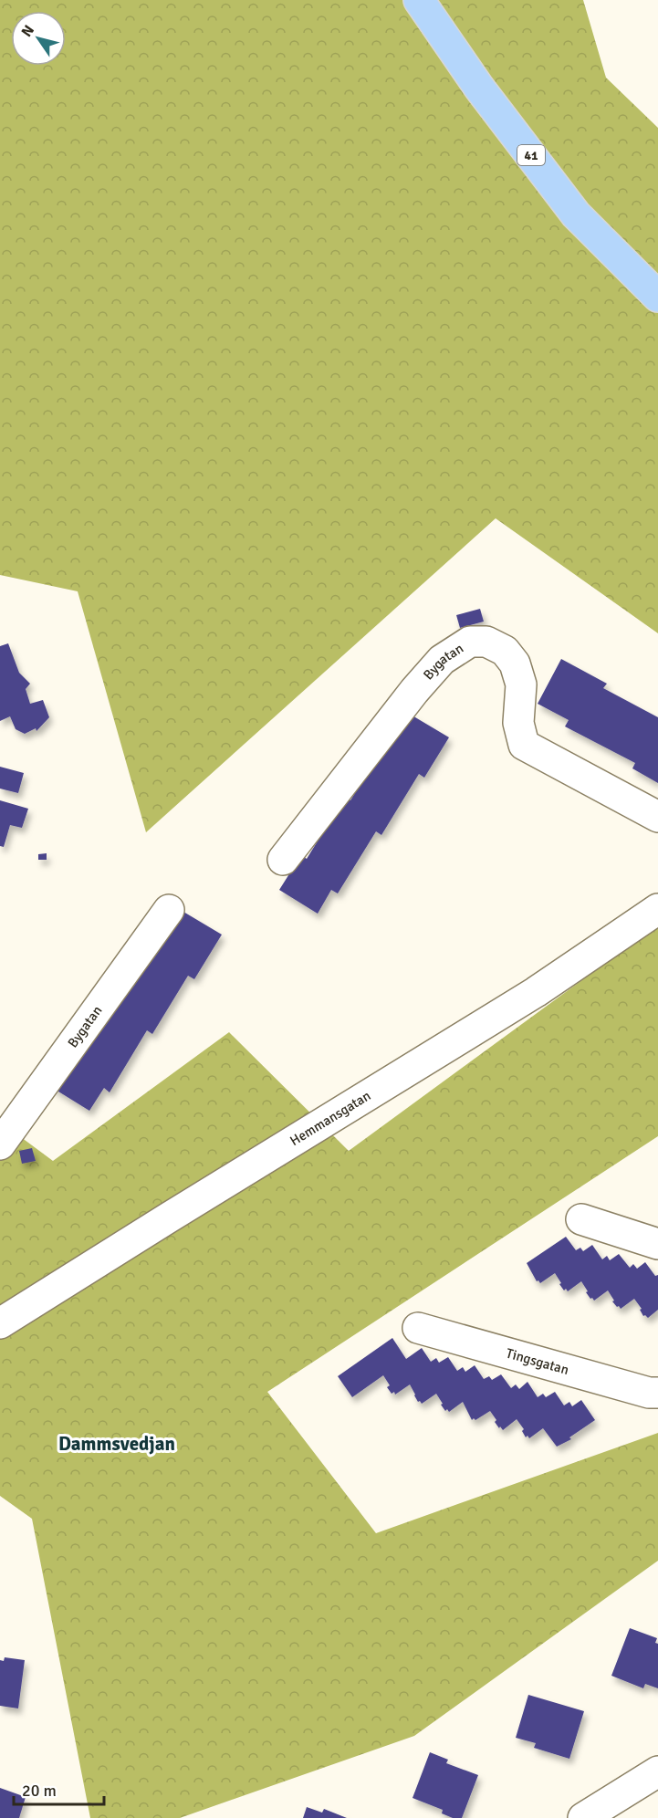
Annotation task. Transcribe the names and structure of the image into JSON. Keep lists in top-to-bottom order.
{
  "streets": {
    "main road": ["41"],
    "street": ["Bygatan", "Hemmansgatan", "Tingsgatan"]
  },
  "districts": ["Dammsvedjan"],
  "scale_bar": "20 m",
  "north": "top left"
}
